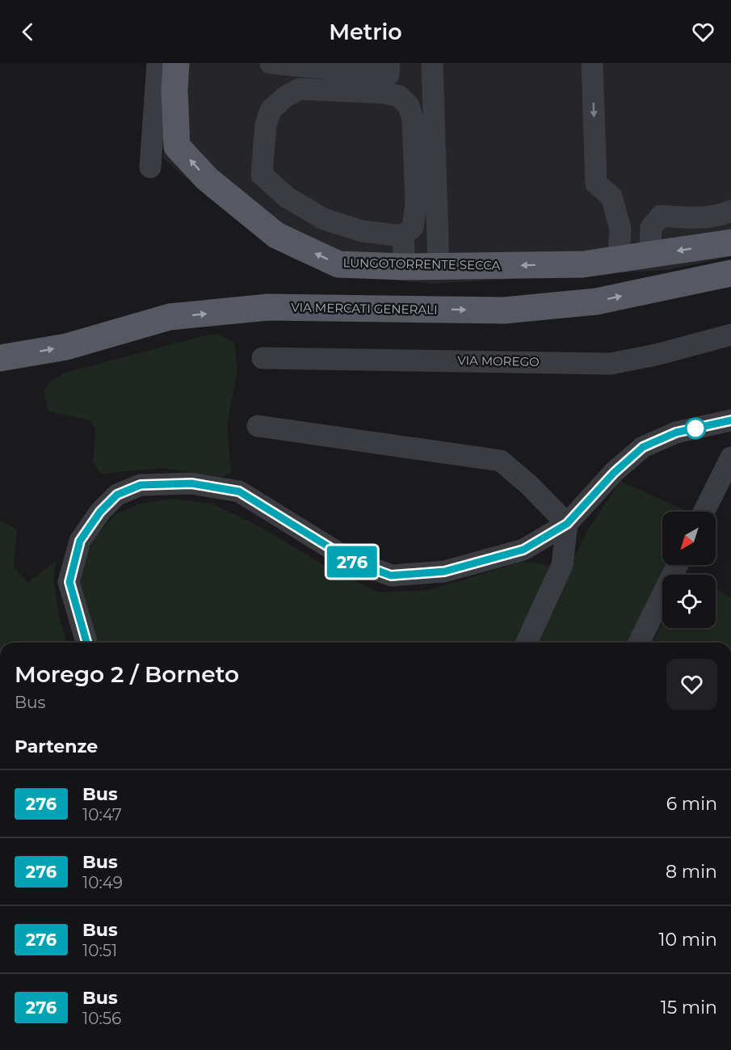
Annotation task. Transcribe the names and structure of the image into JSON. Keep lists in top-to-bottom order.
{
  "streets": {
    "main road": ["LUNGOTORRENTE SECCA", "VIA MERCATI GENERALI"],
    "street": ["VIA MOREGO"]
  },
  "one_way": ["LUNGOTORRENTE SECCA", "VIA MERCATI GENERALI"],
  "lines": ["bus line 276"],
  "north": "bottom left",
  "page": {
    "header": "Metrio",
    "on_map": "276",
    "heading": [
      ["Morego 2 / Borneto", "Bus"],
      "Partenze"
    ],
    "list": [
      {
        "mark": "276",
        "name": "Bus",
        "note": "10:47",
        "value": "6 min"
      },
      {
        "mark": "276",
        "name": "Bus",
        "note": "10:49",
        "value": "8 min"
      },
      {
        "mark": "276",
        "name": "Bus",
        "note": "10:51",
        "value": "10 min"
      },
      {
        "mark": "276",
        "name": "Bus",
        "note": "10:56",
        "value": "15 min"
      }
    ]
  }
}
